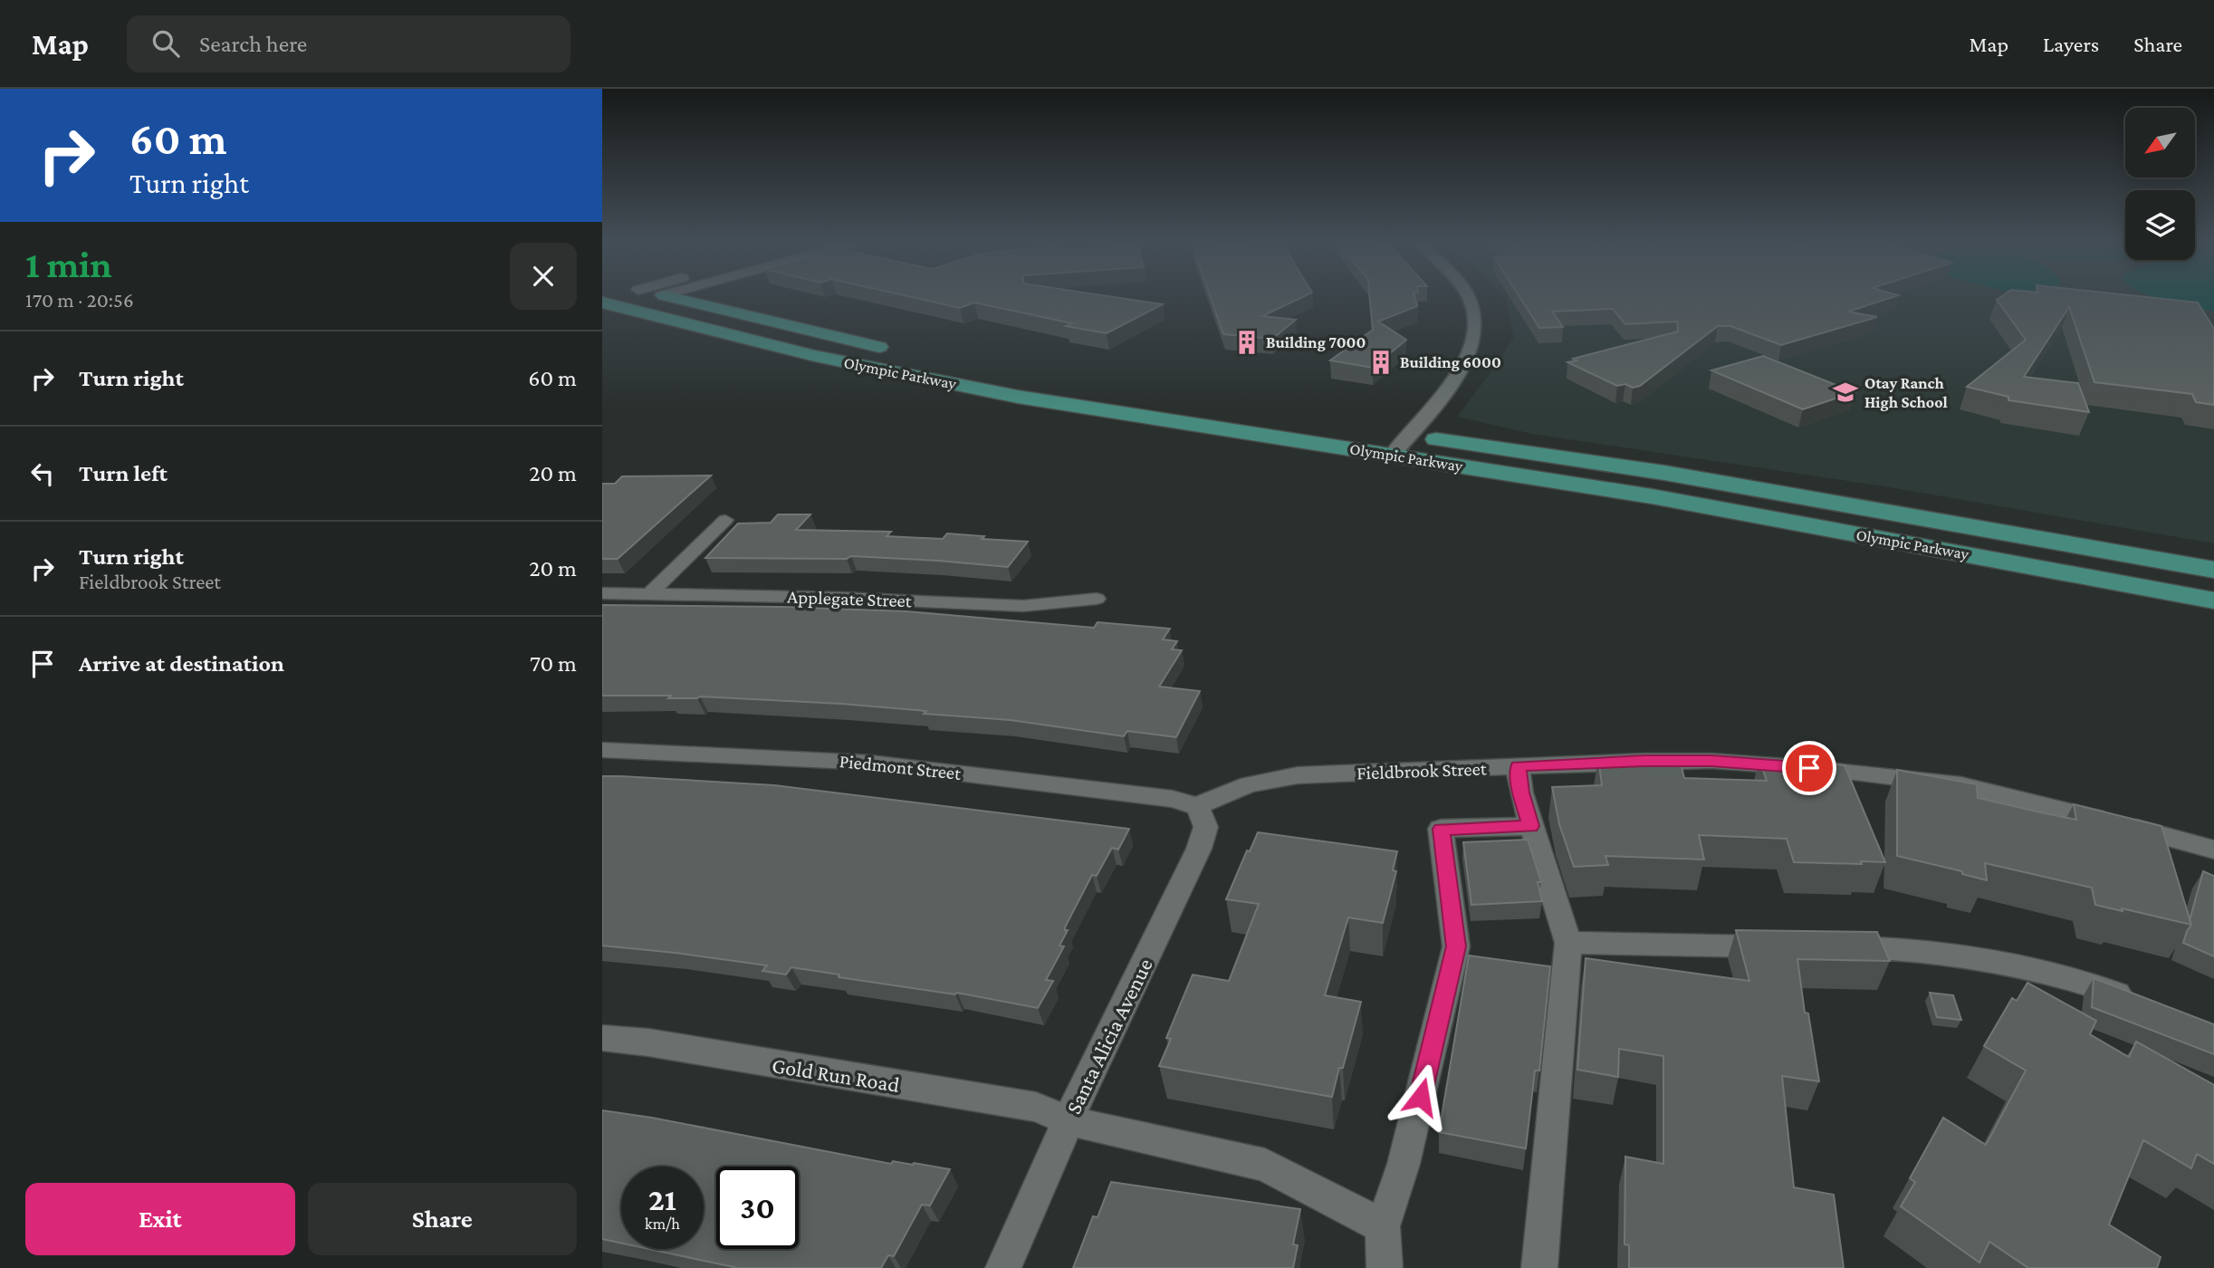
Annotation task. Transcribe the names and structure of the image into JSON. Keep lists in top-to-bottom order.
{
  "streets": {
    "main road": ["Olympic Parkway"],
    "street": [
      "Applegate Street",
      "Piedmont Street",
      "Fieldbrook Street",
      "Santa Alicia Avenue",
      "Gold Run Road"
    ]
  },
  "crossings": [
    ["Piedmont Street", "Fieldbrook Street"],
    ["Piedmont Street", "Santa Alicia Avenue"],
    ["Fieldbrook Street", "Santa Alicia Avenue"],
    ["Santa Alicia Avenue", "Gold Run Road"]
  ],
  "places": {
    "building": ["Building 7000", "Building 6000"],
    "school or university": ["Otay Ranch High School"]
  },
  "north": "bottom left",
  "page": {
    "header": "Map",
    "search": "Search here",
    "nav": ["Map", "Layers", "Share"],
    "turn": ["60 m", "Turn right"],
    "heading": ["1 min", "170 m · 20:56"],
    "list": [
      {
        "name": "Turn right",
        "value": "60 m"
      },
      {
        "name": "Turn left",
        "value": "20 m"
      },
      {
        "name": "Turn right",
        "note": "Fieldbrook Street",
        "value": "20 m"
      },
      {
        "name": "Arrive at destination",
        "value": "70 m"
      }
    ],
    "speed": "21 km/h",
    "limit": "30",
    "buttons": ["Exit", "Share"]
  }
}
